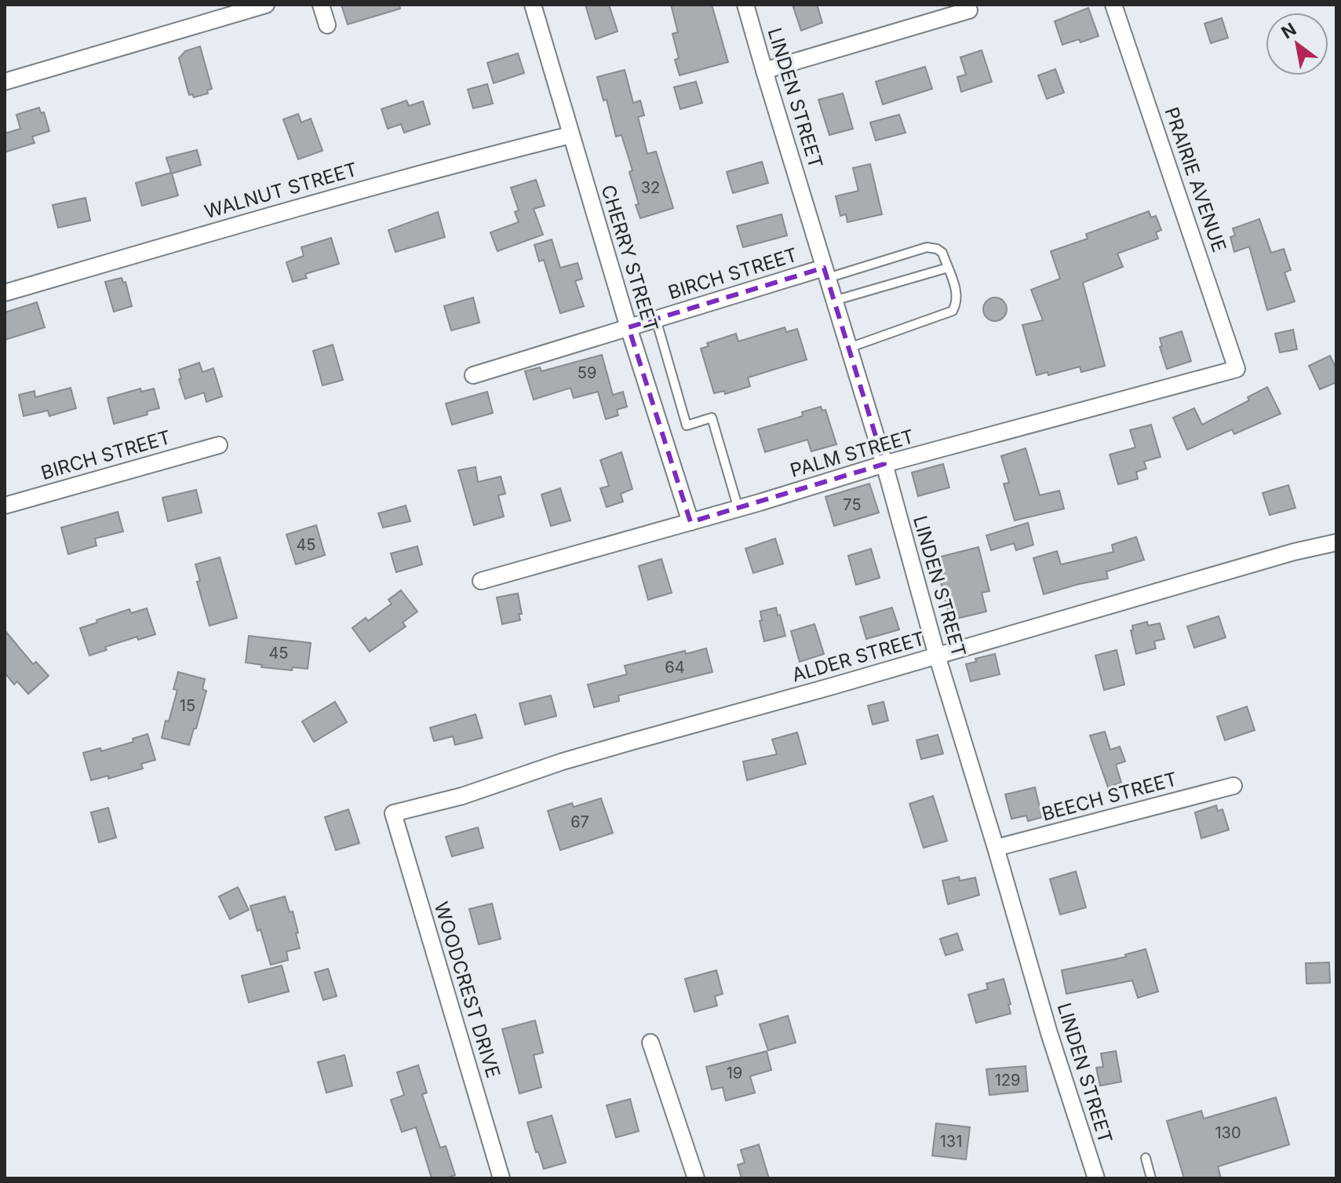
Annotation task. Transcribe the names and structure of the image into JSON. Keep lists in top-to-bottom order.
{
  "streets": {
    "street": [
      "LINDEN STREET",
      "PRAIRIE AVENUE",
      "WALNUT STREET",
      "CHERRY STREET",
      "BIRCH STREET",
      "PALM STREET",
      "ALDER STREET",
      "BEECH STREET",
      "WOODCREST DRIVE"
    ]
  },
  "crossings": [
    ["LINDEN STREET", "BIRCH STREET"],
    ["LINDEN STREET", "PALM STREET"],
    ["LINDEN STREET", "ALDER STREET"],
    ["LINDEN STREET", "BEECH STREET"],
    ["PRAIRIE AVENUE", "PALM STREET"],
    ["WALNUT STREET", "CHERRY STREET"],
    ["CHERRY STREET", "BIRCH STREET"],
    ["CHERRY STREET", "PALM STREET"],
    ["ALDER STREET", "WOODCREST DRIVE"]
  ],
  "house_numbers": [
    "32",
    "59",
    "75",
    "45",
    "45",
    "64",
    "15",
    "67",
    "19",
    "129",
    "130",
    "131"
  ],
  "north": "top left"
}
